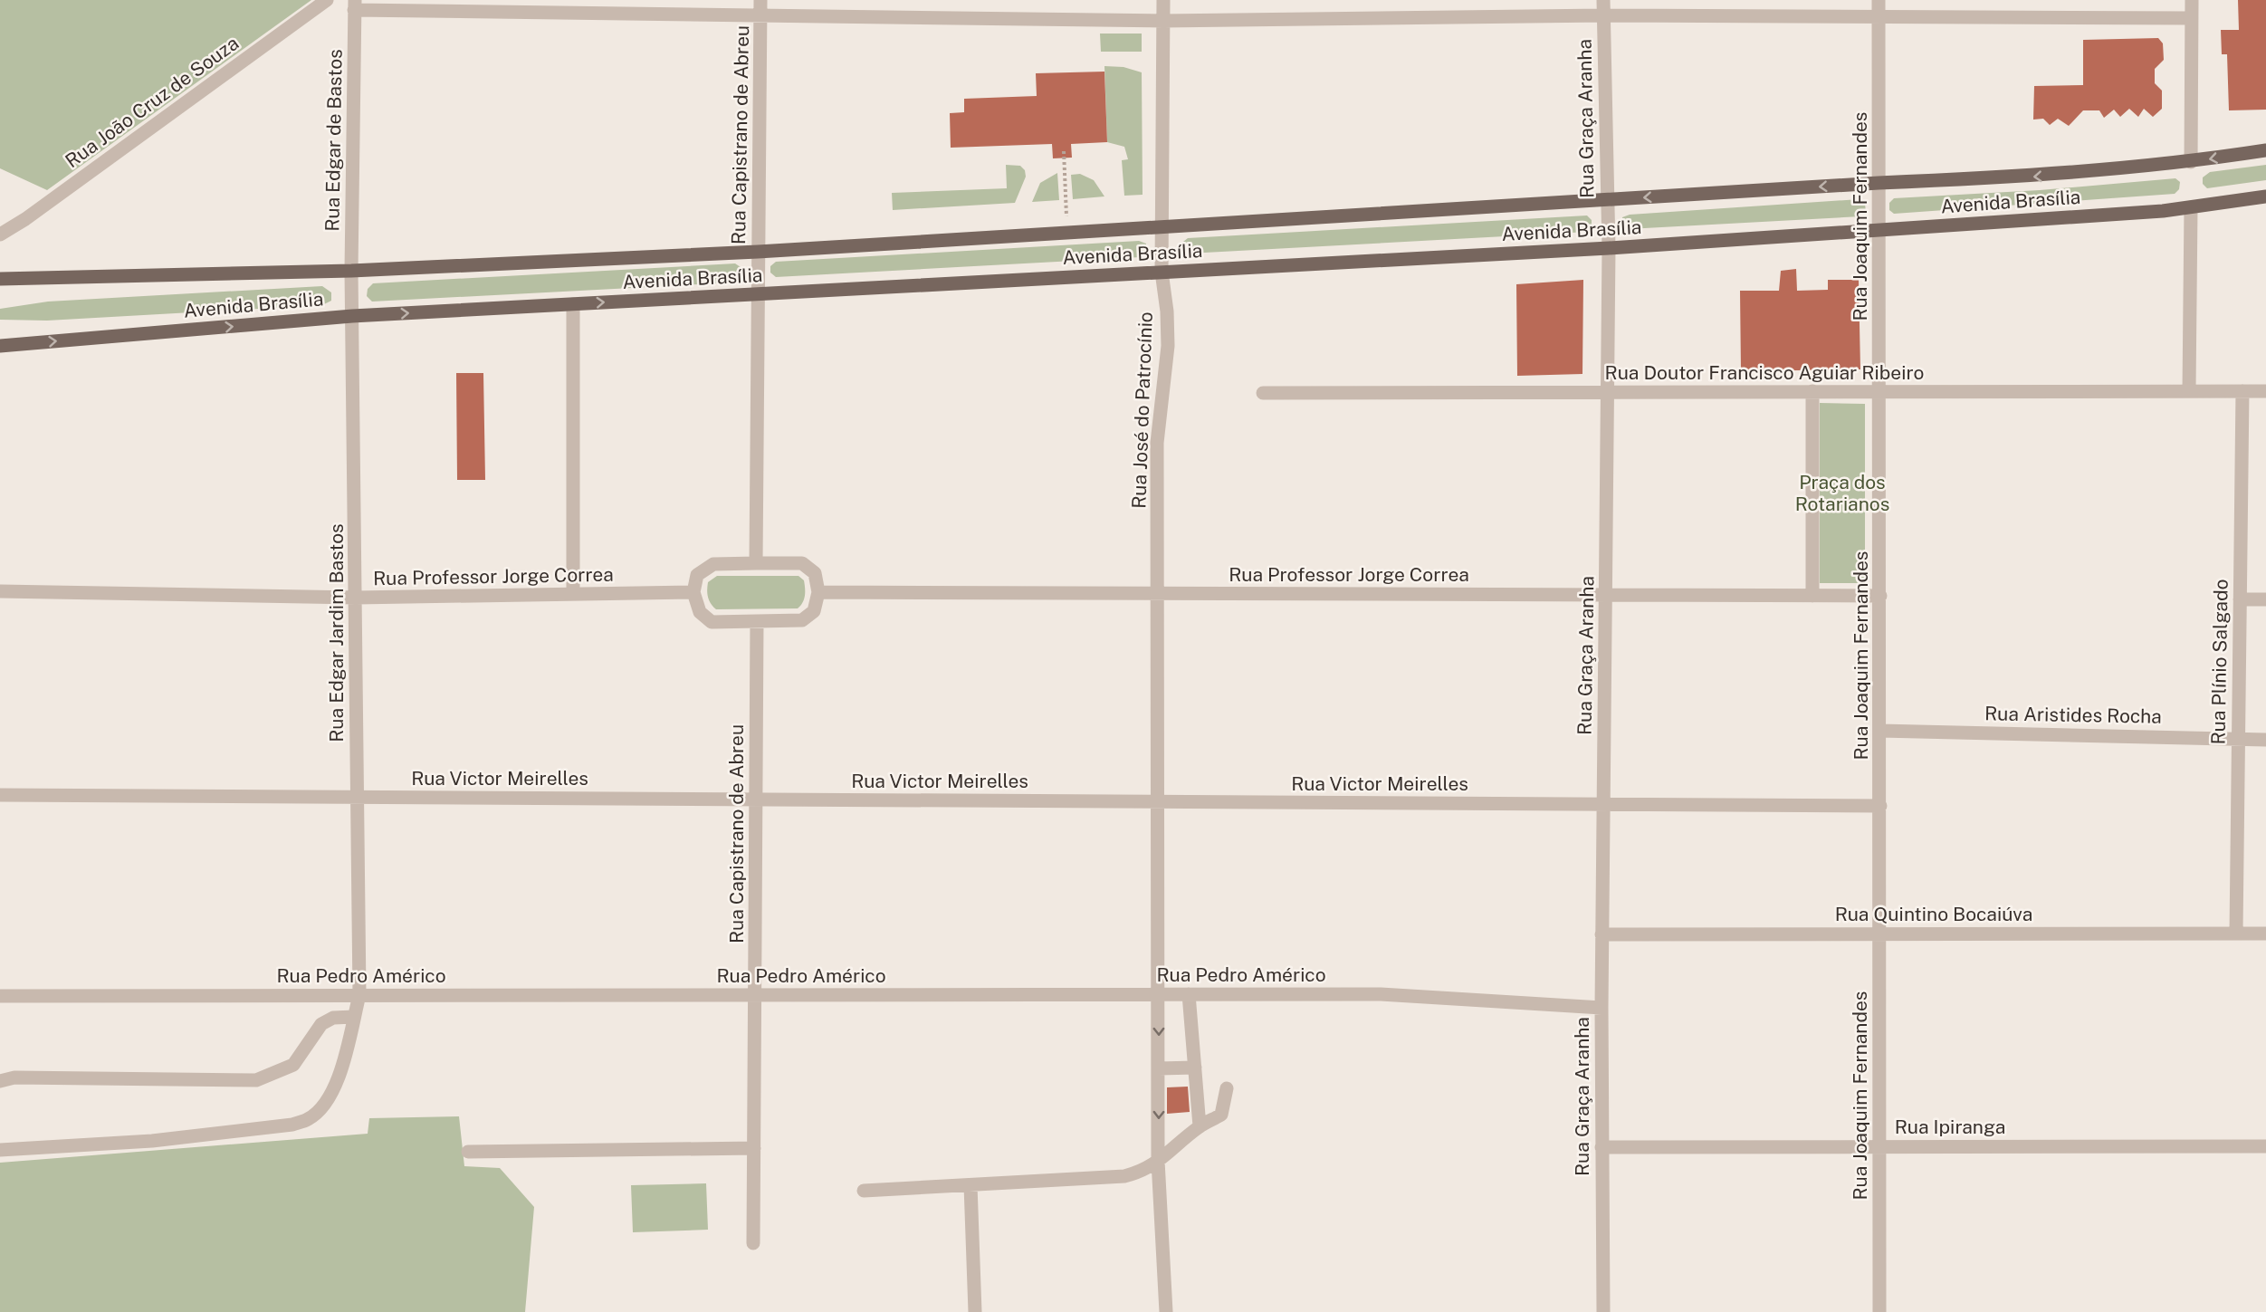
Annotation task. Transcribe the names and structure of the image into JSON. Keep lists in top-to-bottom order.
{
  "streets": {
    "main road": ["Avenida Brasília"],
    "street": [
      "Rua João Cruz de Souza",
      "Rua Graça Aranha",
      "Rua Capistrano de Abreu",
      "Rua Edgar de Bastos",
      "Rua Joaquim Fernandes",
      "Rua Doutor Francisco Aguiar Ribeiro",
      "Rua José do Patrocínio",
      "Rua Professor Jorge Correa",
      "Rua Edgar Jardim Bastos",
      "Rua Plínio Salgado",
      "Rua Aristides Rocha",
      "Rua Victor Meirelles",
      "Rua Quintino Bocaiúva",
      "Rua Pedro Américo",
      "Rua Ipiranga"
    ]
  },
  "crossings": [
    ["Rua Graça Aranha", "Avenida Brasília"],
    ["Rua Graça Aranha", "Rua Doutor Francisco Aguiar Ribeiro"],
    ["Rua Graça Aranha", "Rua Professor Jorge Correa"],
    ["Rua Graça Aranha", "Rua Victor Meirelles"],
    ["Rua Graça Aranha", "Rua Quintino Bocaiúva"],
    ["Rua Graça Aranha", "Rua Pedro Américo"],
    ["Rua Graça Aranha", "Rua Ipiranga"],
    ["Rua Capistrano de Abreu", "Avenida Brasília"],
    ["Rua Capistrano de Abreu", "Rua Victor Meirelles"],
    ["Rua Capistrano de Abreu", "Rua Pedro Américo"],
    ["Rua Edgar de Bastos", "Avenida Brasília"],
    ["Rua Edgar de Bastos", "Rua Edgar Jardim Bastos"],
    ["Avenida Brasília", "Rua Joaquim Fernandes"],
    ["Avenida Brasília", "Rua José do Patrocínio"],
    ["Avenida Brasília", "Rua Edgar Jardim Bastos"],
    ["Rua Joaquim Fernandes", "Rua Doutor Francisco Aguiar Ribeiro"],
    ["Rua Joaquim Fernandes", "Rua Professor Jorge Correa"],
    ["Rua Joaquim Fernandes", "Rua Aristides Rocha"],
    ["Rua Joaquim Fernandes", "Rua Victor Meirelles"],
    ["Rua Joaquim Fernandes", "Rua Quintino Bocaiúva"],
    ["Rua Joaquim Fernandes", "Rua Ipiranga"],
    ["Rua Doutor Francisco Aguiar Ribeiro", "Rua Plínio Salgado"],
    ["Rua José do Patrocínio", "Rua Professor Jorge Correa"],
    ["Rua José do Patrocínio", "Rua Victor Meirelles"],
    ["Rua Professor Jorge Correa", "Rua Edgar Jardim Bastos"],
    ["Rua Edgar Jardim Bastos", "Rua Victor Meirelles"],
    ["Rua Edgar Jardim Bastos", "Rua Pedro Américo"],
    ["Rua Plínio Salgado", "Rua Aristides Rocha"],
    ["Rua Plínio Salgado", "Rua Quintino Bocaiúva"]
  ],
  "parks": ["Praça dos Rotarianos"]
}
